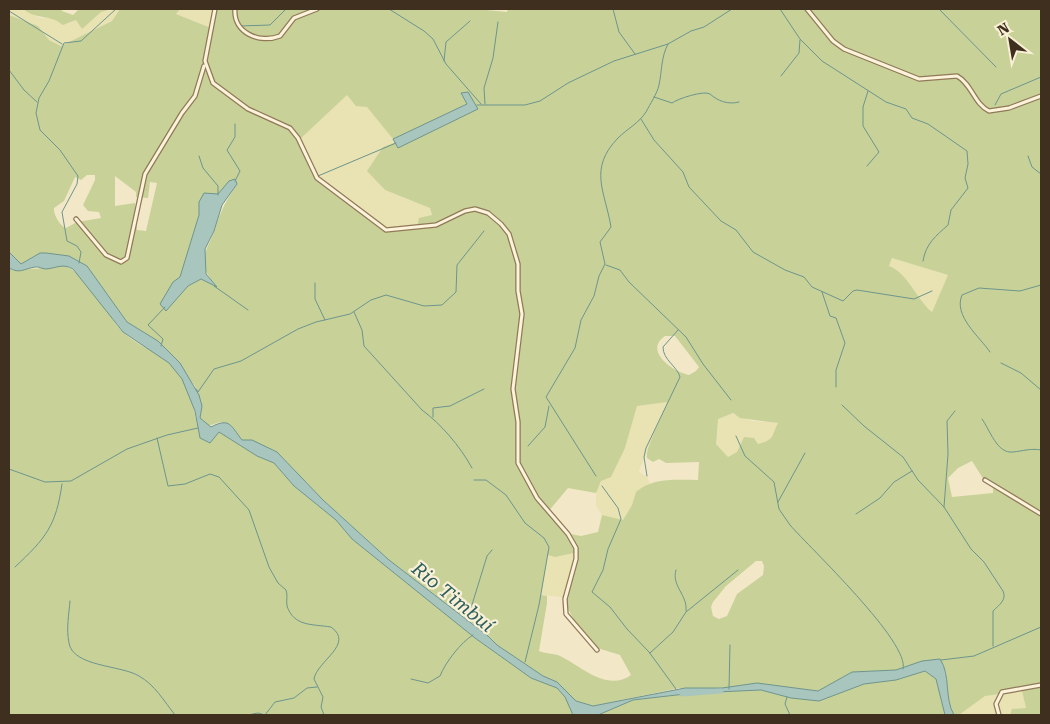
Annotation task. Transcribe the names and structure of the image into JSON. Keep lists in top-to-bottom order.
{
  "water": ["Rio Timbuí"],
  "north": "top left"
}
